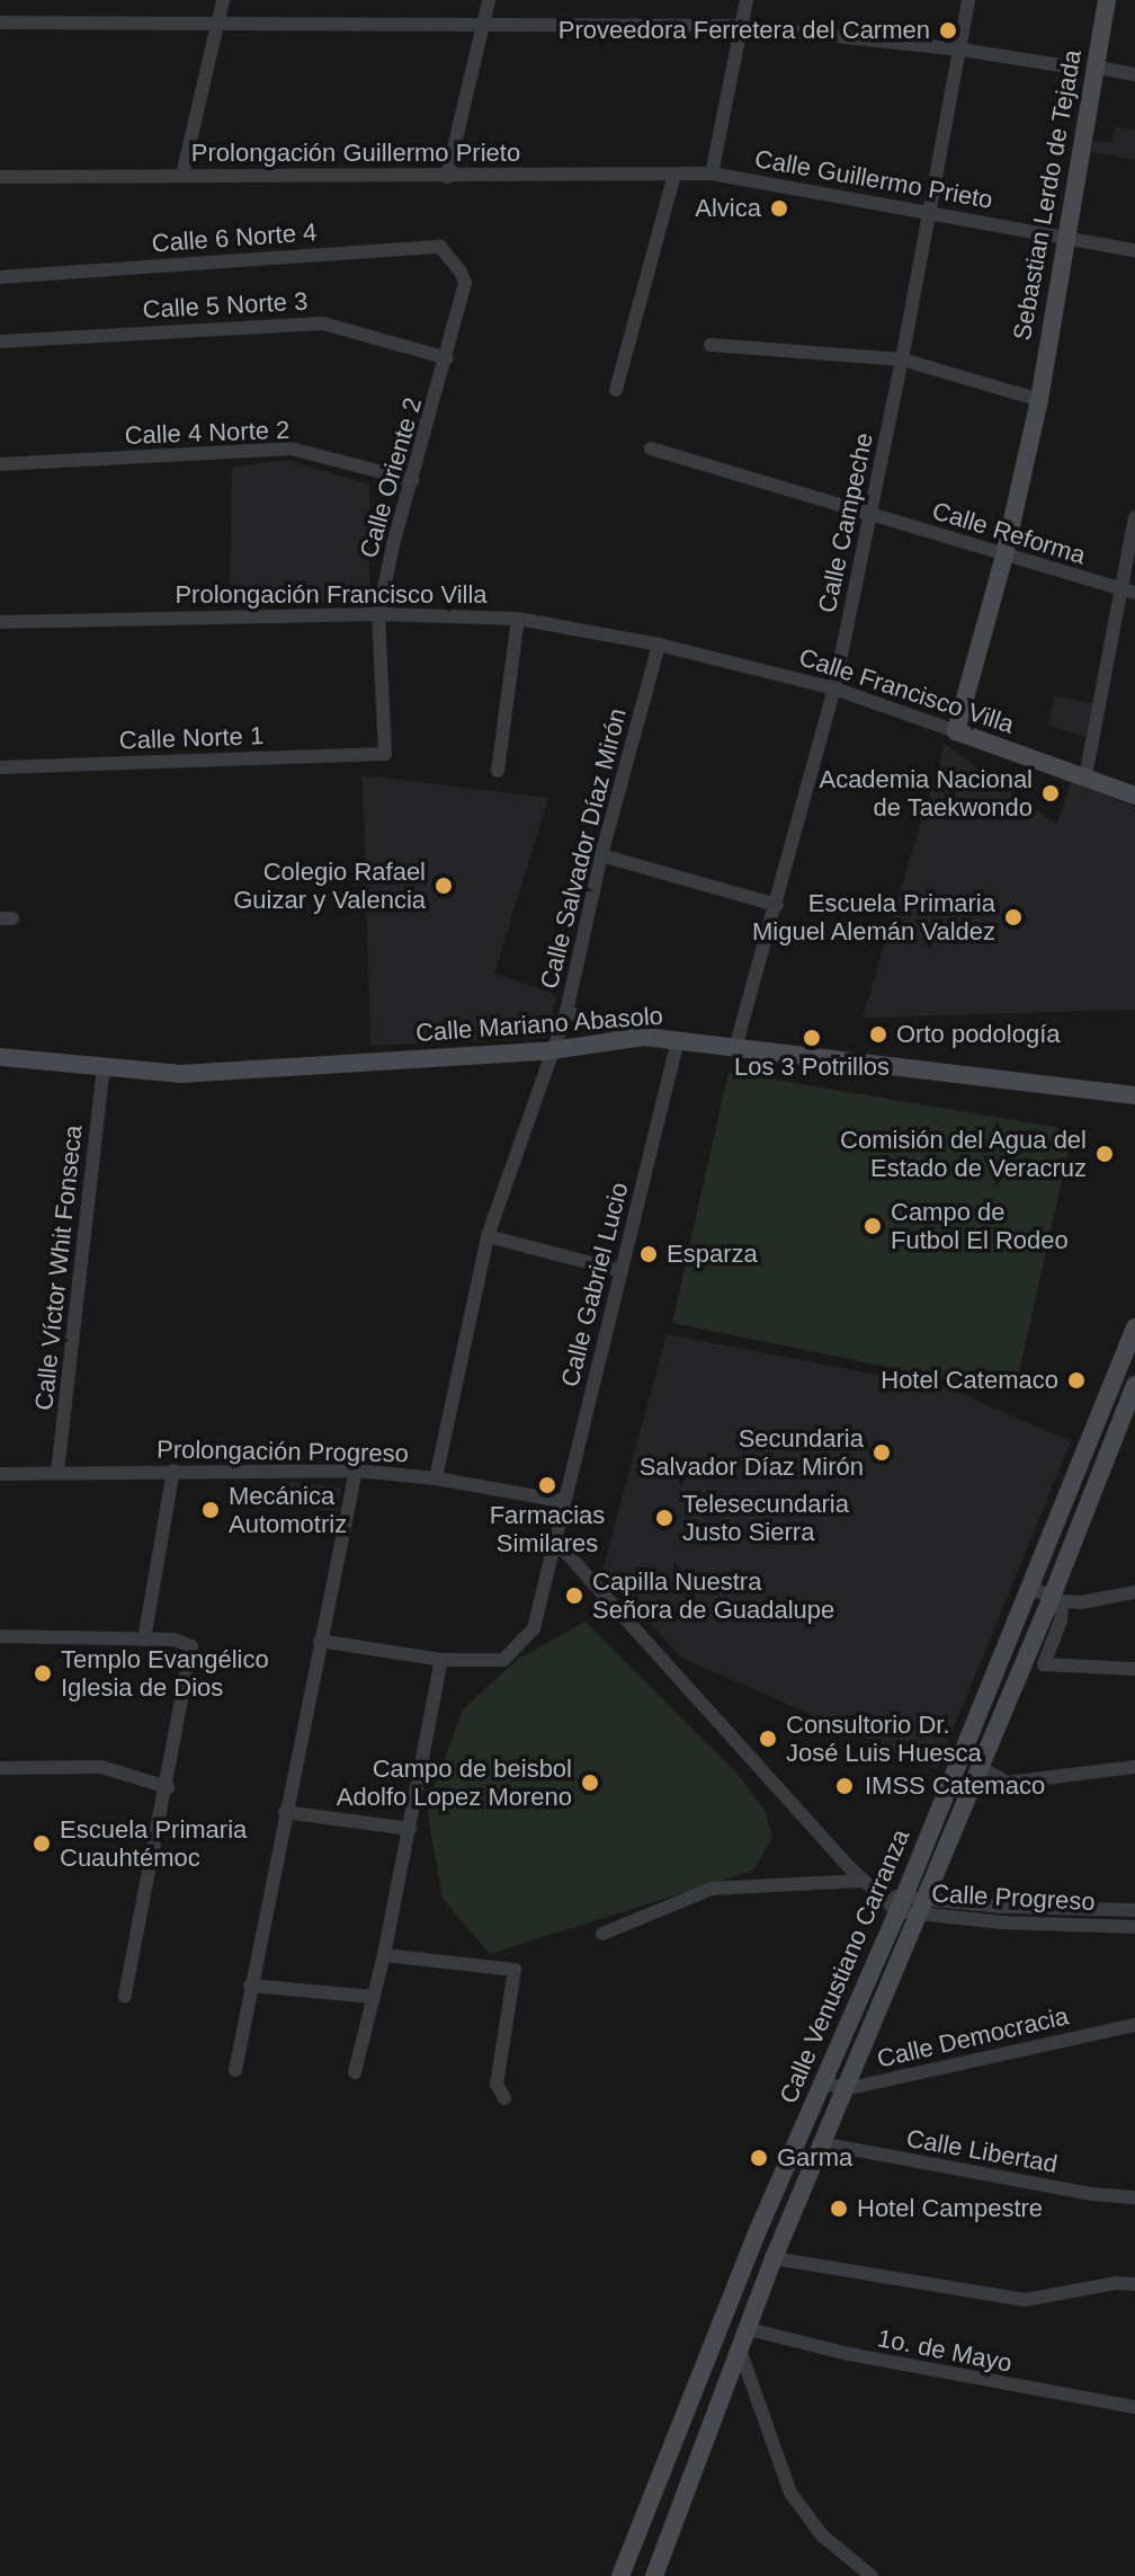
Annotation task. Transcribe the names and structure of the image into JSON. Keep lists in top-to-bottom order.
{
  "streets": {
    "main road": [
      "Sebastian Lerdo de Tejada",
      "Calle Francisco Villa",
      "Calle Mariano Abasolo",
      "Calle Venustiano Carranza"
    ],
    "street": [
      "Prolongación Guillermo Prieto",
      "Calle Guillermo Prieto",
      "Calle 6 Norte 4",
      "Calle 5 Norte 3",
      "Calle 4 Norte 2",
      "Calle Oriente 2",
      "Calle Campeche",
      "Calle Reforma",
      "Prolongación Francisco Villa",
      "Calle Norte 1",
      "Calle Salvador Díaz Mirón",
      "Calle Víctor Whit Fonseca",
      "Calle Gabriel Lucio",
      "Prolongación Progreso",
      "Calle Progreso",
      "Calle Democracia",
      "Calle Libertad",
      "1o. de Mayo"
    ]
  },
  "crossings": [
    ["Prolongación Guillermo Prieto", "Calle Guillermo Prieto"],
    ["Calle Guillermo Prieto", "Sebastian Lerdo de Tejada"],
    ["Calle Guillermo Prieto", "Calle Campeche"],
    ["Calle 6 Norte 4", "Calle Oriente 2"],
    ["Calle 5 Norte 3", "Calle Oriente 2"],
    ["Calle 4 Norte 2", "Calle Oriente 2"],
    ["Calle Oriente 2", "Prolongación Francisco Villa"],
    ["Calle Oriente 2", "Calle Norte 1"],
    ["Calle Campeche", "Calle Reforma"],
    ["Calle Campeche", "Calle Francisco Villa"],
    ["Calle Campeche", "Calle Mariano Abasolo"],
    ["Prolongación Francisco Villa", "Calle Francisco Villa"],
    ["Prolongación Francisco Villa", "Calle Salvador Díaz Mirón"],
    ["Calle Francisco Villa", "Calle Salvador Díaz Mirón"],
    ["Calle Salvador Díaz Mirón", "Calle Mariano Abasolo"],
    ["Calle Salvador Díaz Mirón", "Prolongación Progreso"],
    ["Calle Mariano Abasolo", "Calle Víctor Whit Fonseca"],
    ["Calle Mariano Abasolo", "Calle Gabriel Lucio"],
    ["Calle Víctor Whit Fonseca", "Prolongación Progreso"],
    ["Calle Gabriel Lucio", "Prolongación Progreso"],
    ["Calle Progreso", "Calle Venustiano Carranza"],
    ["Calle Venustiano Carranza", "Calle Democracia"],
    ["Calle Venustiano Carranza", "Calle Libertad"],
    ["Calle Venustiano Carranza", "1o. de Mayo"]
  ],
  "places": [
    "Proveedora Ferretera del Carmen",
    "Alvica",
    "Academia Nacional de Taekwondo",
    "Colegio Rafael Guizar y Valencia",
    "Escuela Primaria Miguel Alemán Valdez",
    "Orto podología",
    "Los 3 Potrillos",
    "Comisión del Agua del Estado de Veracruz",
    "Campo de Futbol El Rodeo",
    "Esparza",
    "Hotel Catemaco",
    "Secundaria Salvador Díaz Mirón",
    "Farmacias Similares",
    "Mecánica Automotriz",
    "Telesecundaria Justo Sierra",
    "Capilla Nuestra Señora de Guadalupe",
    "Templo Evangélico Iglesia de Dios",
    "Consultorio Dr. José Luis Huesca",
    "Campo de beisbol Adolfo Lopez Moreno",
    "IMSS Catemaco",
    "Escuela Primaria Cuauhtémoc",
    "Garma",
    "Hotel Campestre"
  ]
}
